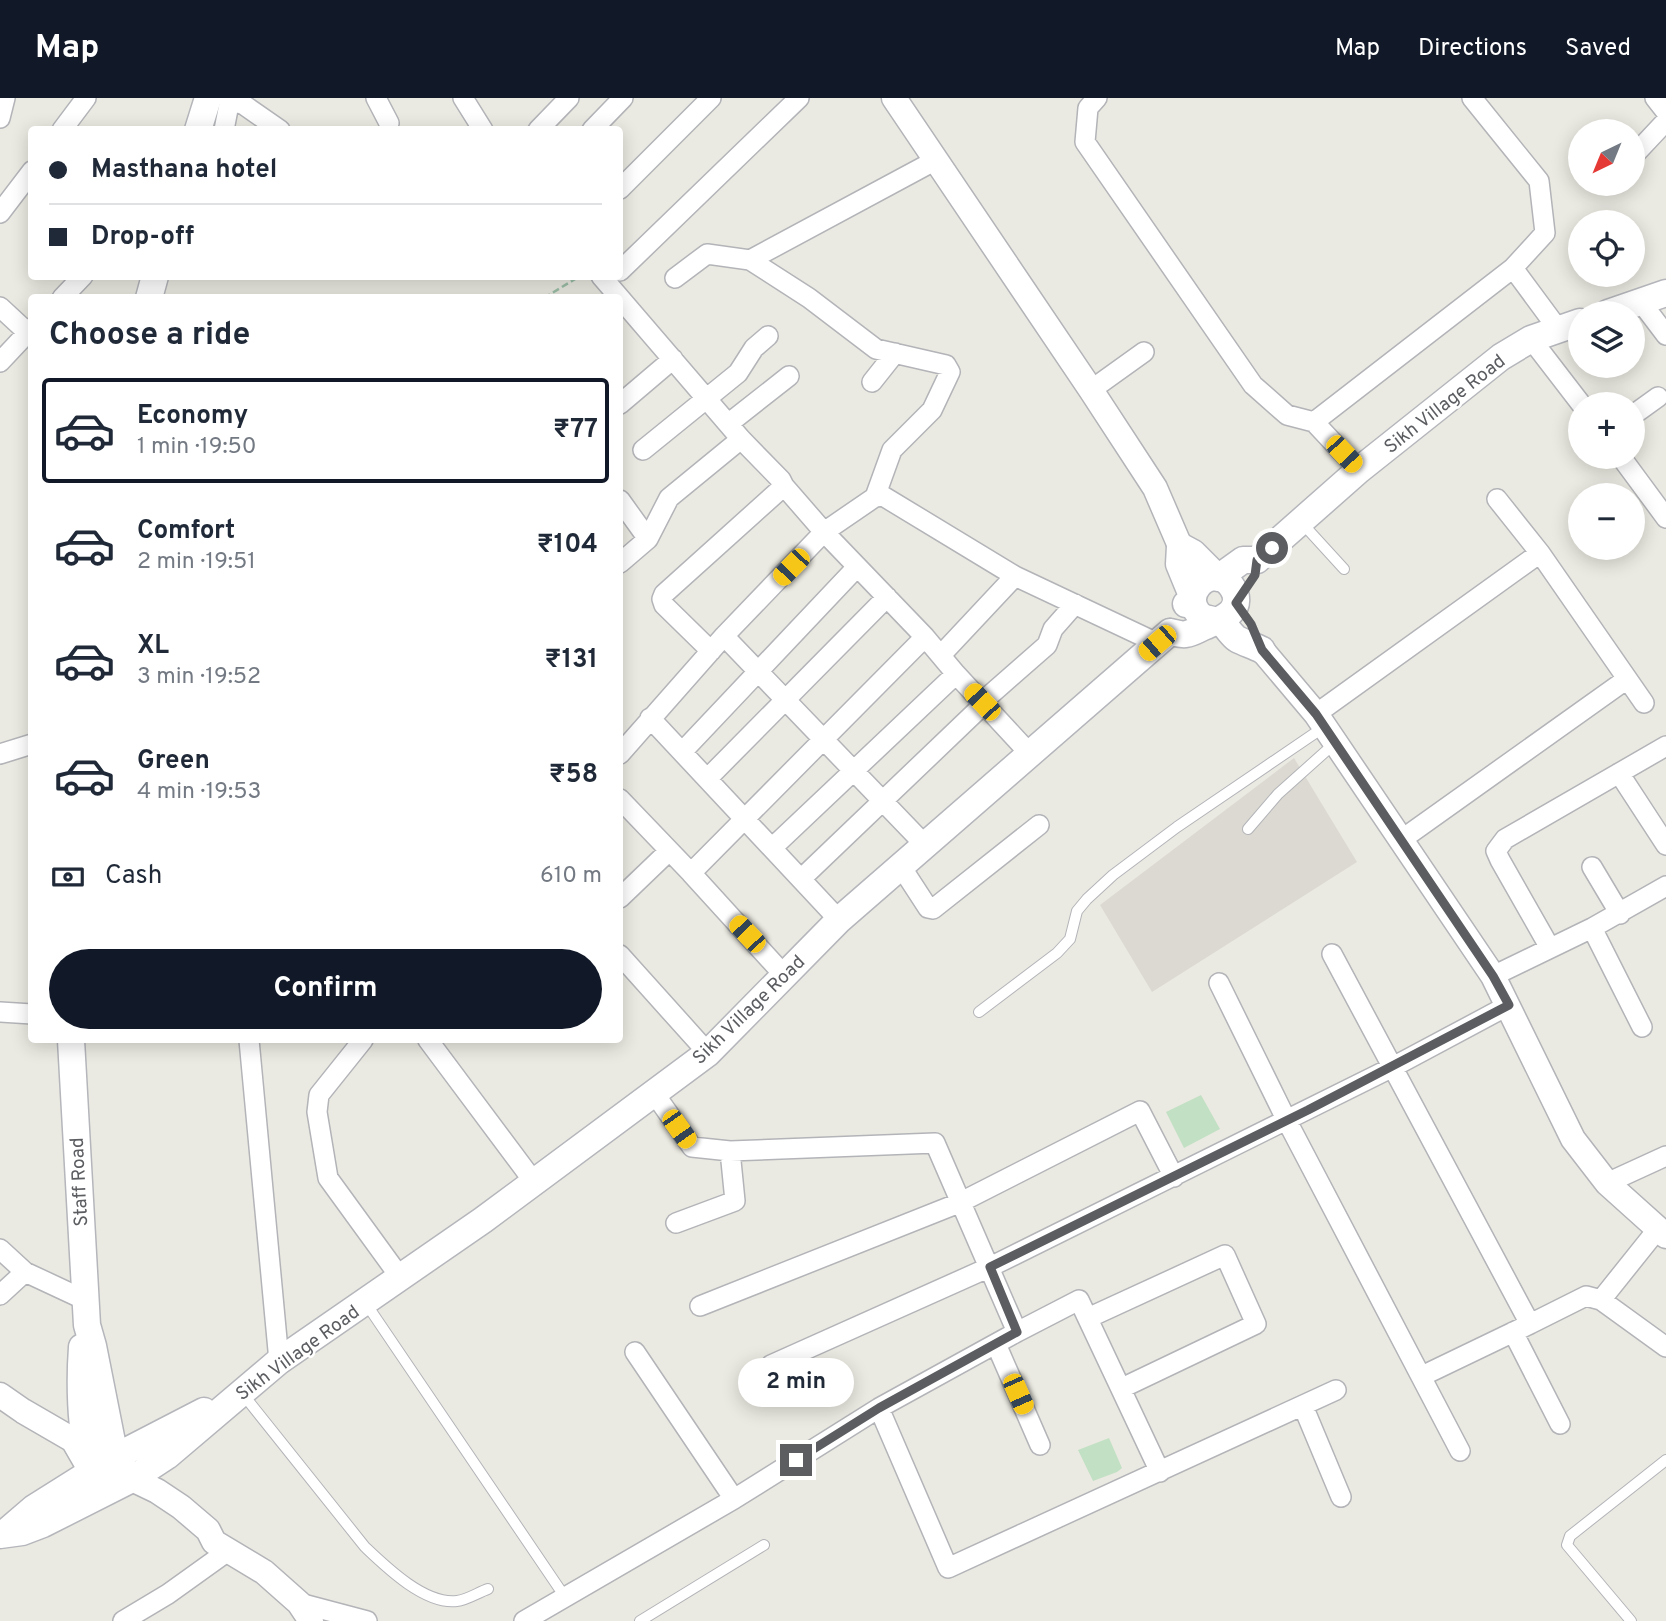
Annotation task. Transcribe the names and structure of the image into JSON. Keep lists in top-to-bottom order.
{
  "streets": {
    "main road": ["Sikh Village Road", "Staff Road"]
  },
  "crossings": [
    ["Sikh Village Road", "Staff Road"]
  ],
  "north": "bottom left",
  "page": {
    "header": "Map",
    "nav": ["Map", "Directions", "Saved"],
    "map_buttons": ["+", "−"],
    "banner": ["Masthana hotel", "Drop-off"],
    "heading": "Choose a ride",
    "list": [
      {
        "name": "Economy",
        "note": "1 min · 19:50",
        "value": "₹77"
      },
      {
        "name": "Comfort",
        "note": "2 min · 19:51",
        "value": "₹104"
      },
      {
        "name": "XL",
        "note": "3 min · 19:52",
        "value": "₹131"
      },
      {
        "name": "Green",
        "note": "4 min · 19:53",
        "value": "₹58"
      }
    ],
    "pay": ["Cash", "610 m"],
    "buttons": "Confirm",
    "bubble": "2 min"
  }
}
